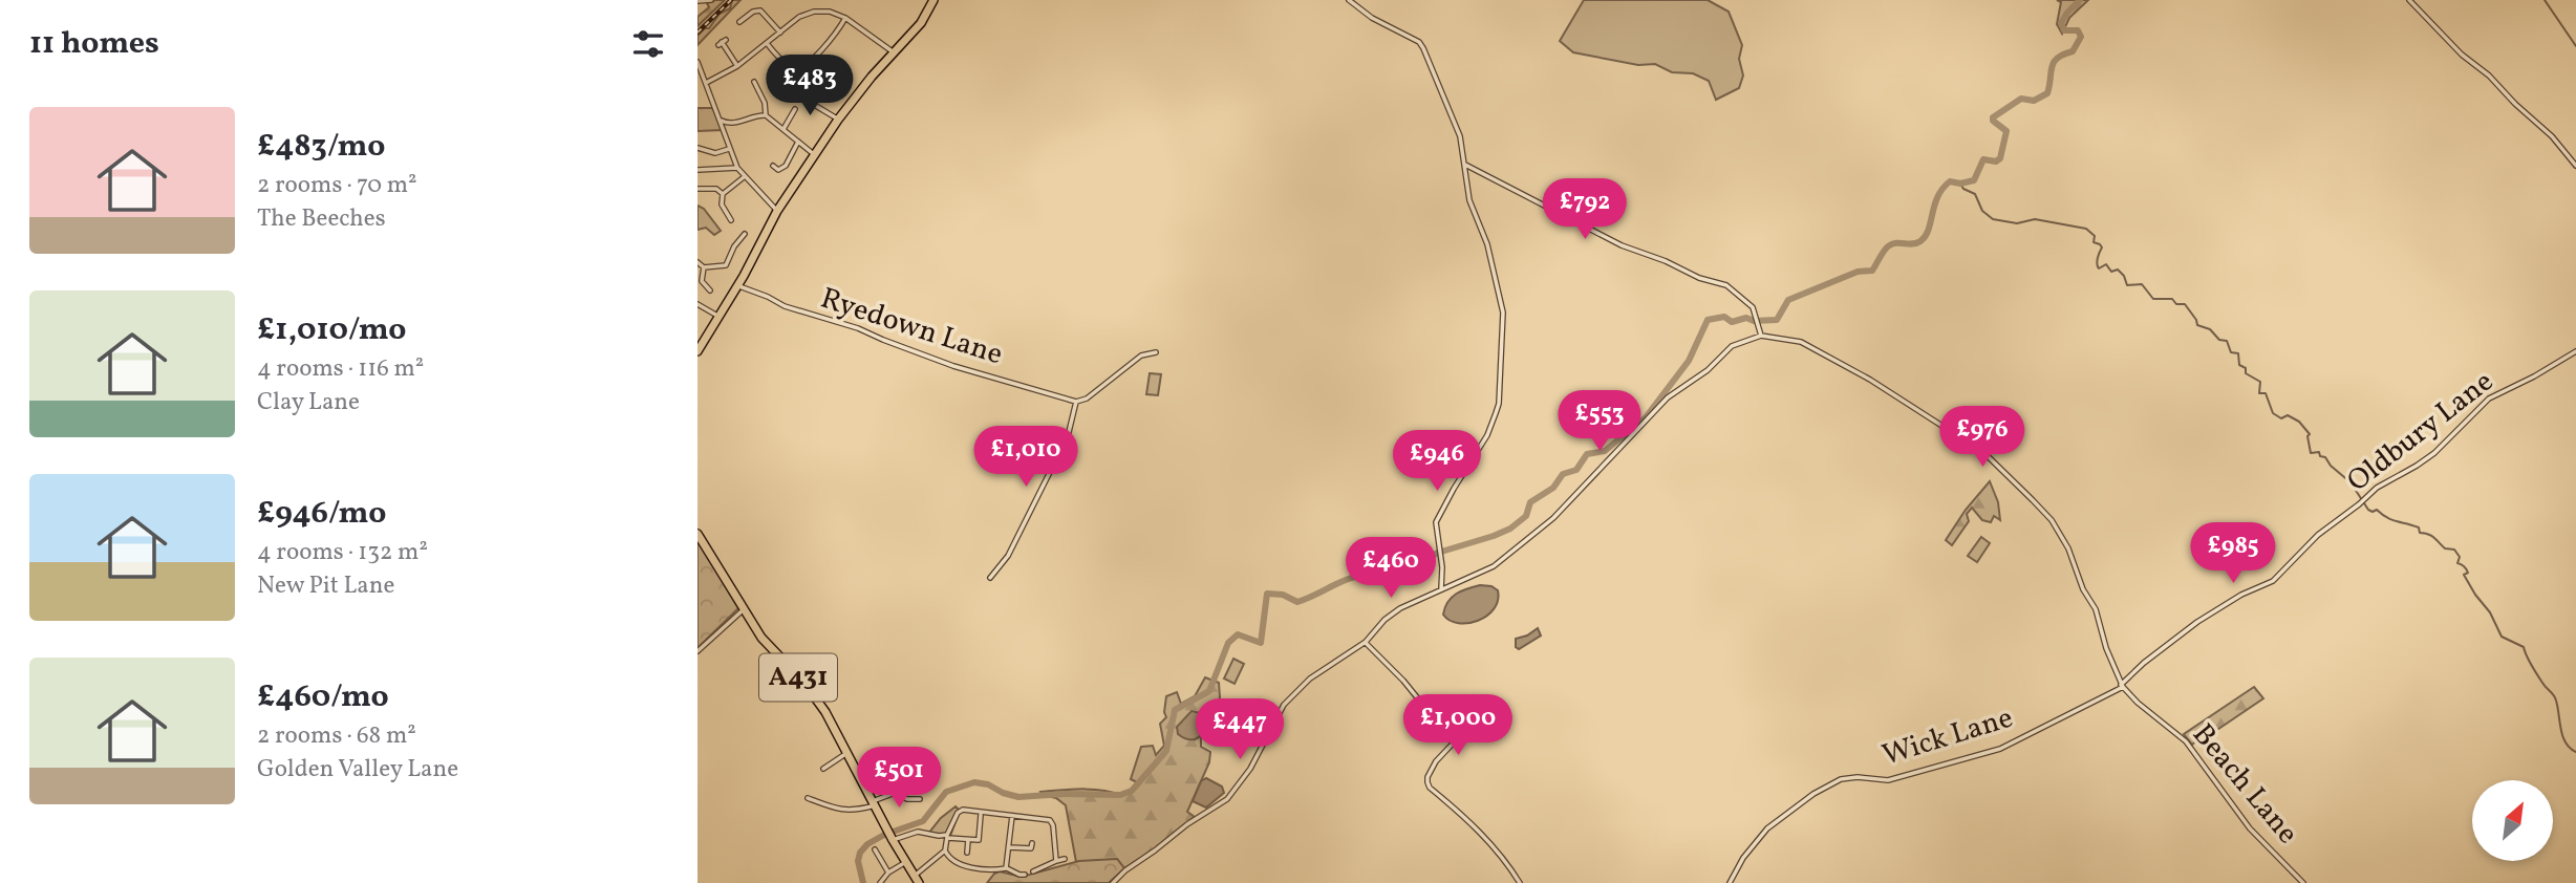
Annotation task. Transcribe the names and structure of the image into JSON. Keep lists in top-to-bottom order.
{
  "streets": {
    "main road": ["A431"],
    "street": [
      "Ryedown Lane",
      "Oldbury Lane",
      "Wick Lane",
      "Beach Lane"
    ]
  },
  "crossings": [
    ["Oldbury Lane", "Wick Lane"],
    ["Oldbury Lane", "Beach Lane"],
    ["Wick Lane", "Beach Lane"]
  ],
  "north": "top right",
  "page": {
    "heading": "11 homes",
    "price": [
      "£483",
      "£792",
      "£553",
      "£976",
      "£1,010",
      "£946",
      "£985",
      "£460",
      "£1,000",
      "£447",
      "£501"
    ],
    "list": [
      {
        "name": "£483/mo",
        "note": "2 rooms · 70 m² · The Beeches"
      },
      {
        "name": "£1,010/mo",
        "note": "4 rooms · 116 m² · Clay Lane"
      },
      {
        "name": "£946/mo",
        "note": "4 rooms · 132 m² · New Pit Lane"
      },
      {
        "name": "£460/mo",
        "note": "2 rooms · 68 m² · Golden Valley Lane"
      }
    ]
  }
}
